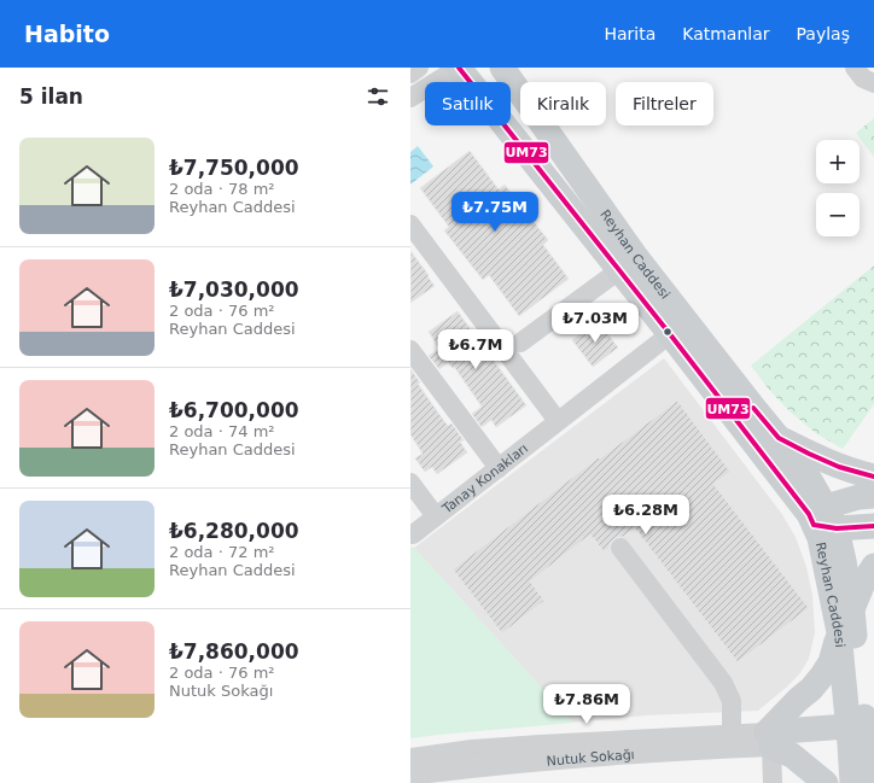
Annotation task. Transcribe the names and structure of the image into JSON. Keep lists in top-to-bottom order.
{
  "streets": {
    "main road": ["Reyhan Caddesi"],
    "street": ["Tanay Konakları", "Nutuk Sokağı"]
  },
  "crossings": [
    ["Reyhan Caddesi", "Tanay Konakları"]
  ],
  "lines": ["transit line UM73"],
  "page": {
    "header": "Habito",
    "nav": ["Harita", "Katmanlar", "Paylaş"],
    "heading": "5 ilan",
    "chip": ["Satılık", "Kiralık", "Filtreler"],
    "list": [
      {
        "name": "₺7,750,000",
        "note": "2 oda · 78 m² · Reyhan Caddesi"
      },
      {
        "name": "₺7,030,000",
        "note": "2 oda · 76 m² · Reyhan Caddesi"
      },
      {
        "name": "₺6,700,000",
        "note": "2 oda · 74 m² · Reyhan Caddesi"
      },
      {
        "name": "₺6,280,000",
        "note": "2 oda · 72 m² · Reyhan Caddesi"
      },
      {
        "name": "₺7,860,000",
        "note": "2 oda · 76 m² · Nutuk Sokağı"
      }
    ],
    "map_buttons": ["+", "−"],
    "price": [
      "₺7.75M",
      "₺7.03M",
      "₺6.7M",
      "₺6.28M",
      "₺7.86M"
    ]
  }
}
